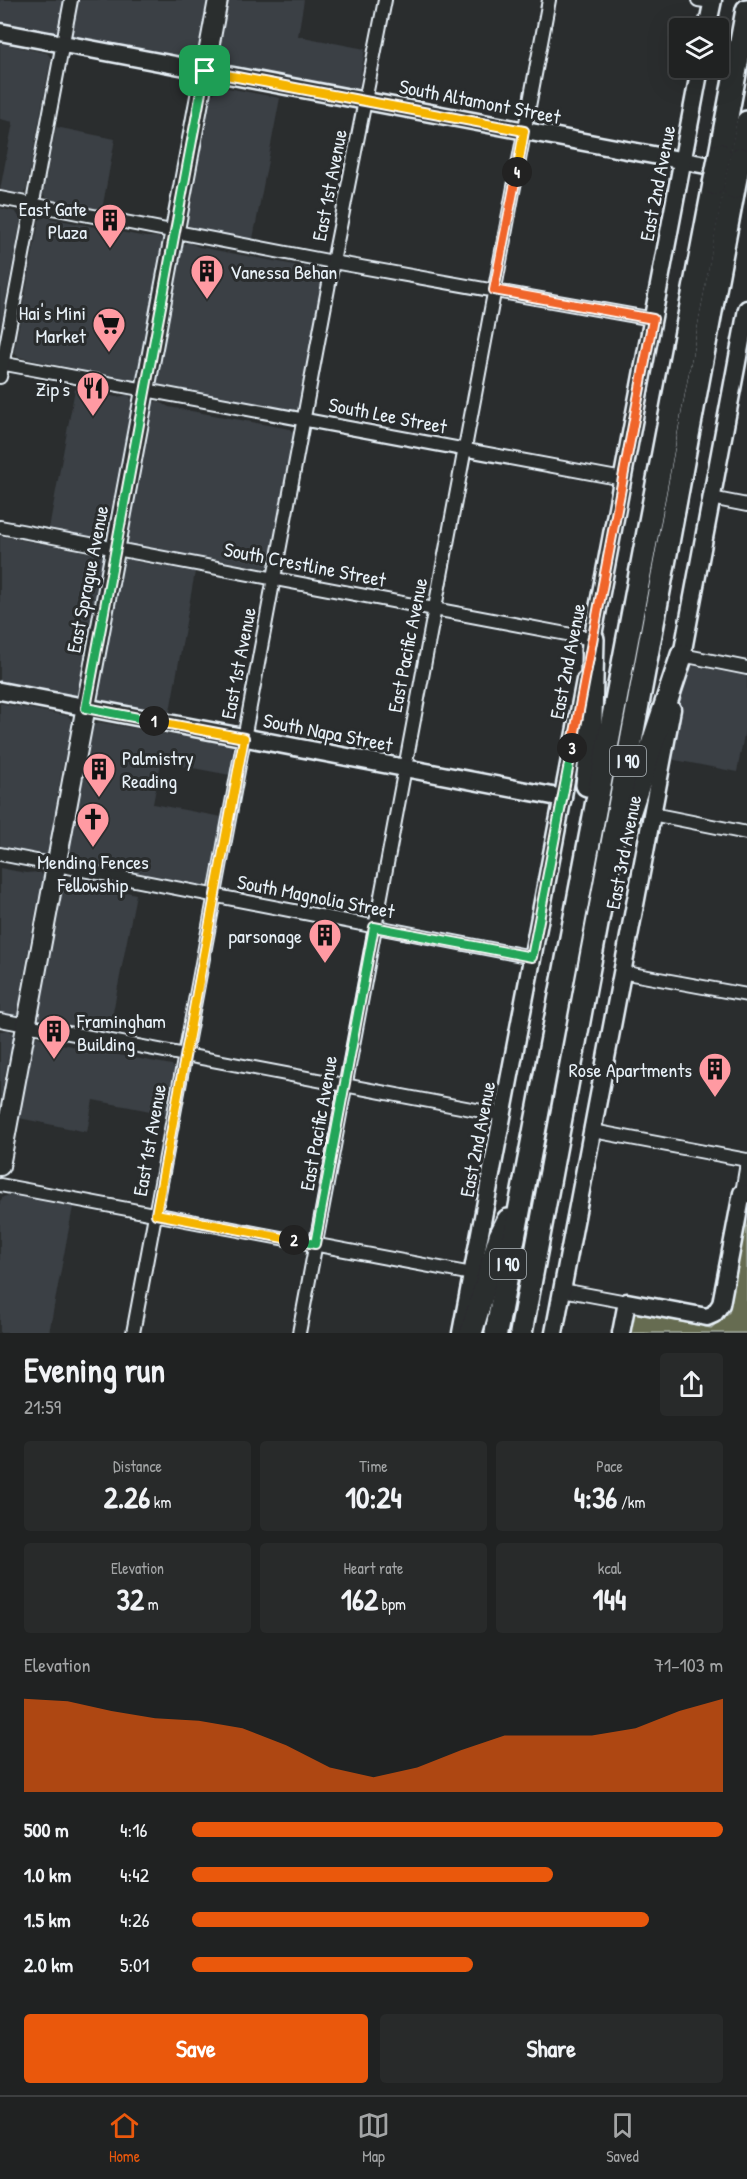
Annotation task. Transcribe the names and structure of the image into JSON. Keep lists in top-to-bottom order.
{
  "streets": {
    "highway": ["I 90"],
    "main road": ["East Sprague Avenue"],
    "street": [
      "South Altamont Street",
      "East 2nd Avenue",
      "East 1st Avenue",
      "South Lee Street",
      "South Crestline Street",
      "East Pacific Avenue",
      "South Napa Street",
      "East 3rd Avenue",
      "South Magnolia Street"
    ]
  },
  "crossings": [
    ["South Altamont Street", "East 2nd Avenue"],
    ["South Altamont Street", "East 1st Avenue"],
    ["South Altamont Street", "East Sprague Avenue"],
    ["South Altamont Street", "East Pacific Avenue"],
    ["South Altamont Street", "I 90"],
    ["East 2nd Avenue", "South Lee Street"],
    ["East 2nd Avenue", "South Crestline Street"],
    ["East 2nd Avenue", "South Napa Street"],
    ["East 2nd Avenue", "South Magnolia Street"],
    ["East 1st Avenue", "South Lee Street"],
    ["East 1st Avenue", "South Crestline Street"],
    ["East 1st Avenue", "South Napa Street"],
    ["East 1st Avenue", "South Magnolia Street"],
    ["South Lee Street", "East Sprague Avenue"],
    ["South Lee Street", "East Pacific Avenue"],
    ["South Crestline Street", "East Sprague Avenue"],
    ["South Crestline Street", "East Pacific Avenue"],
    ["East Sprague Avenue", "South Napa Street"],
    ["East Sprague Avenue", "South Magnolia Street"],
    ["East Pacific Avenue", "South Napa Street"],
    ["East Pacific Avenue", "South Magnolia Street"]
  ],
  "places": {
    "building": [
      "East Gate Plaza",
      "Vanessa Behan",
      "Palmistry Reading",
      "parsonage",
      "Framingham Building",
      "Rose Apartments"
    ],
    "supermarket": ["Hai's Mini Market"],
    "restaurant": ["Zip's"],
    "church": ["Mending Fences Fellowship"]
  },
  "page": {
    "pins": [
      "4",
      "1",
      "3",
      "2"
    ],
    "heading": ["Evening run", "21:59"],
    "stats": [
      ["Distance", "2.26 km"],
      ["Time", "10:24"],
      ["Pace", "4:36 /km"],
      ["Elevation", "32 m"],
      ["Heart rate", "162 bpm"],
      ["kcal", "144"]
    ],
    "chart": ["Elevation", "71–103 m"],
    "list": [
      {
        "name": "500 m",
        "note": "4:16"
      },
      {
        "name": "1.0 km",
        "note": "4:42"
      },
      {
        "name": "1.5 km",
        "note": "4:26"
      },
      {
        "name": "2.0 km",
        "note": "5:01"
      }
    ],
    "buttons": ["Save", "Share"],
    "tabs": ["Home", "Map", "Saved"]
  }
}
